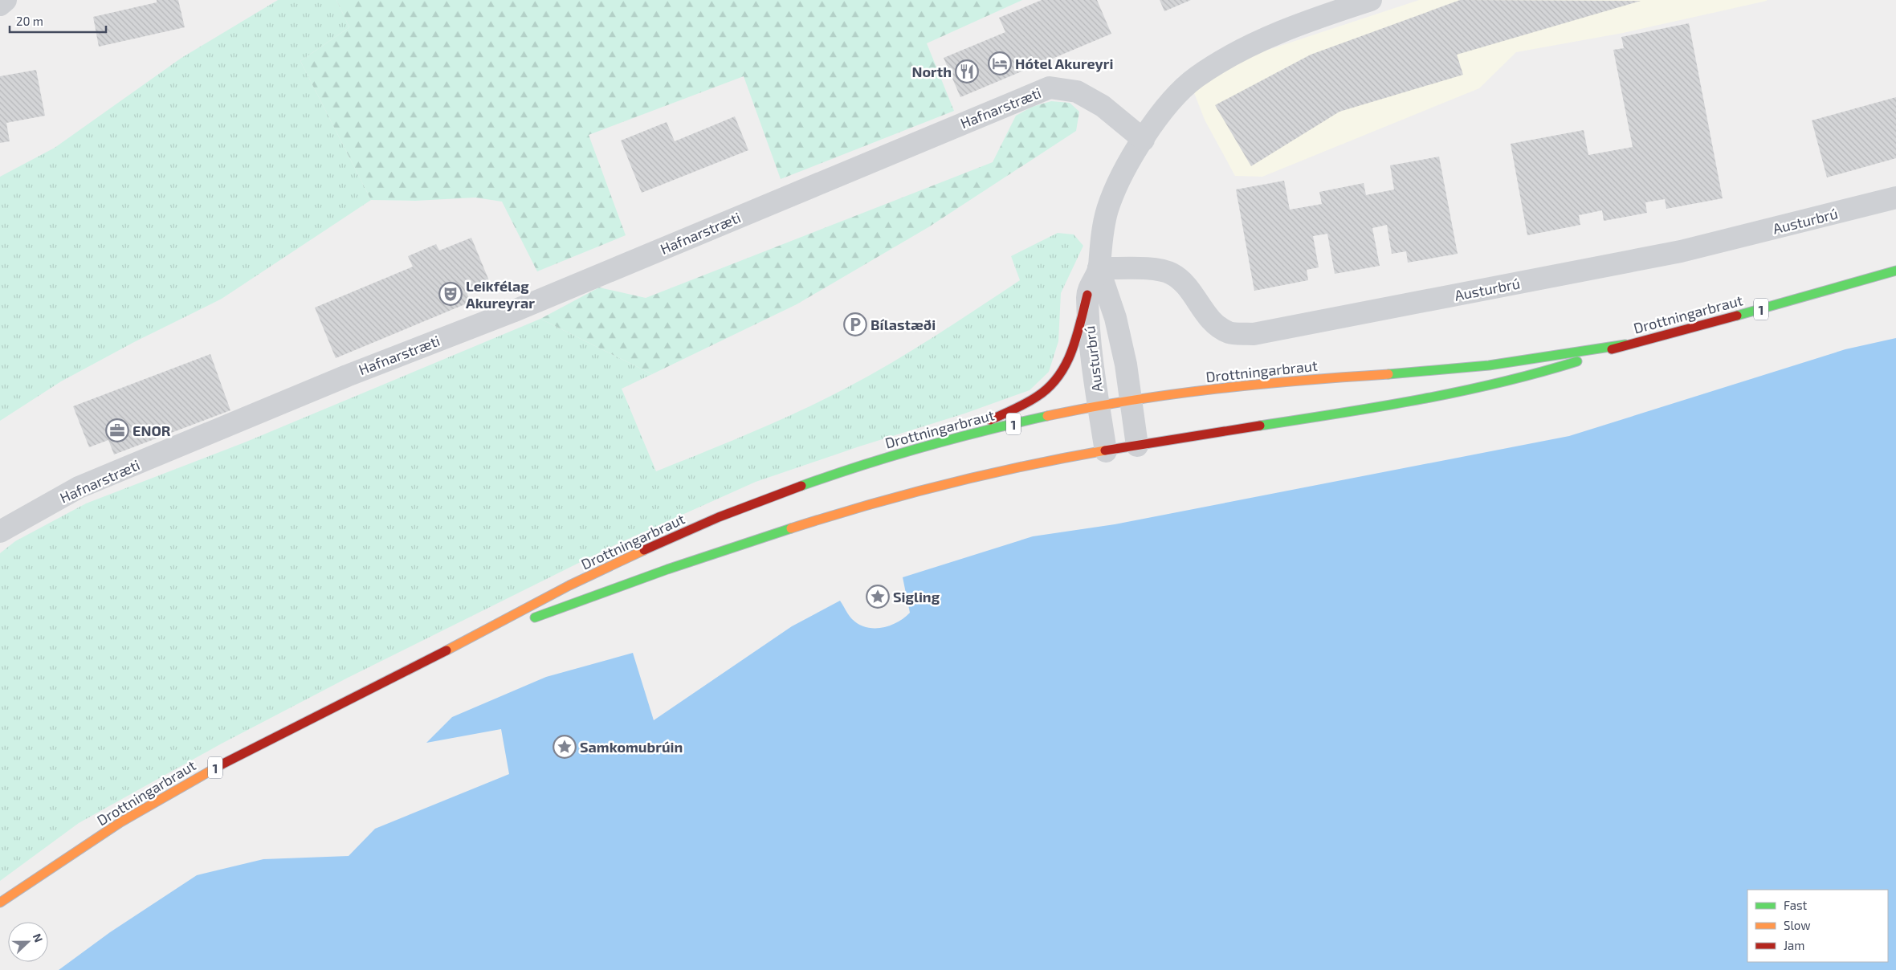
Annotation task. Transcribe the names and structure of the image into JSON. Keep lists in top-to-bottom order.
{
  "streets": {
    "highway": ["1", "Drottningarbraut"],
    "street": ["Hafnarstræti", "Austurbrú"]
  },
  "crossings": [
    ["Hafnarstræti", "Austurbrú"],
    ["Austurbrú", "Drottningarbraut"]
  ],
  "places": {
    "hotel": ["Hótel Akureyri"],
    "restaurant": ["North"],
    "theatre": ["Leikfélag Akureyrar"],
    "parking": ["Bílastæði"],
    "office": ["ENOR"],
    "place": ["Sigling", "Samkomubrúin"]
  },
  "legend": ["Fast", "Slow", "Jam"],
  "scale_bar": "20 m",
  "north": "right"
}
